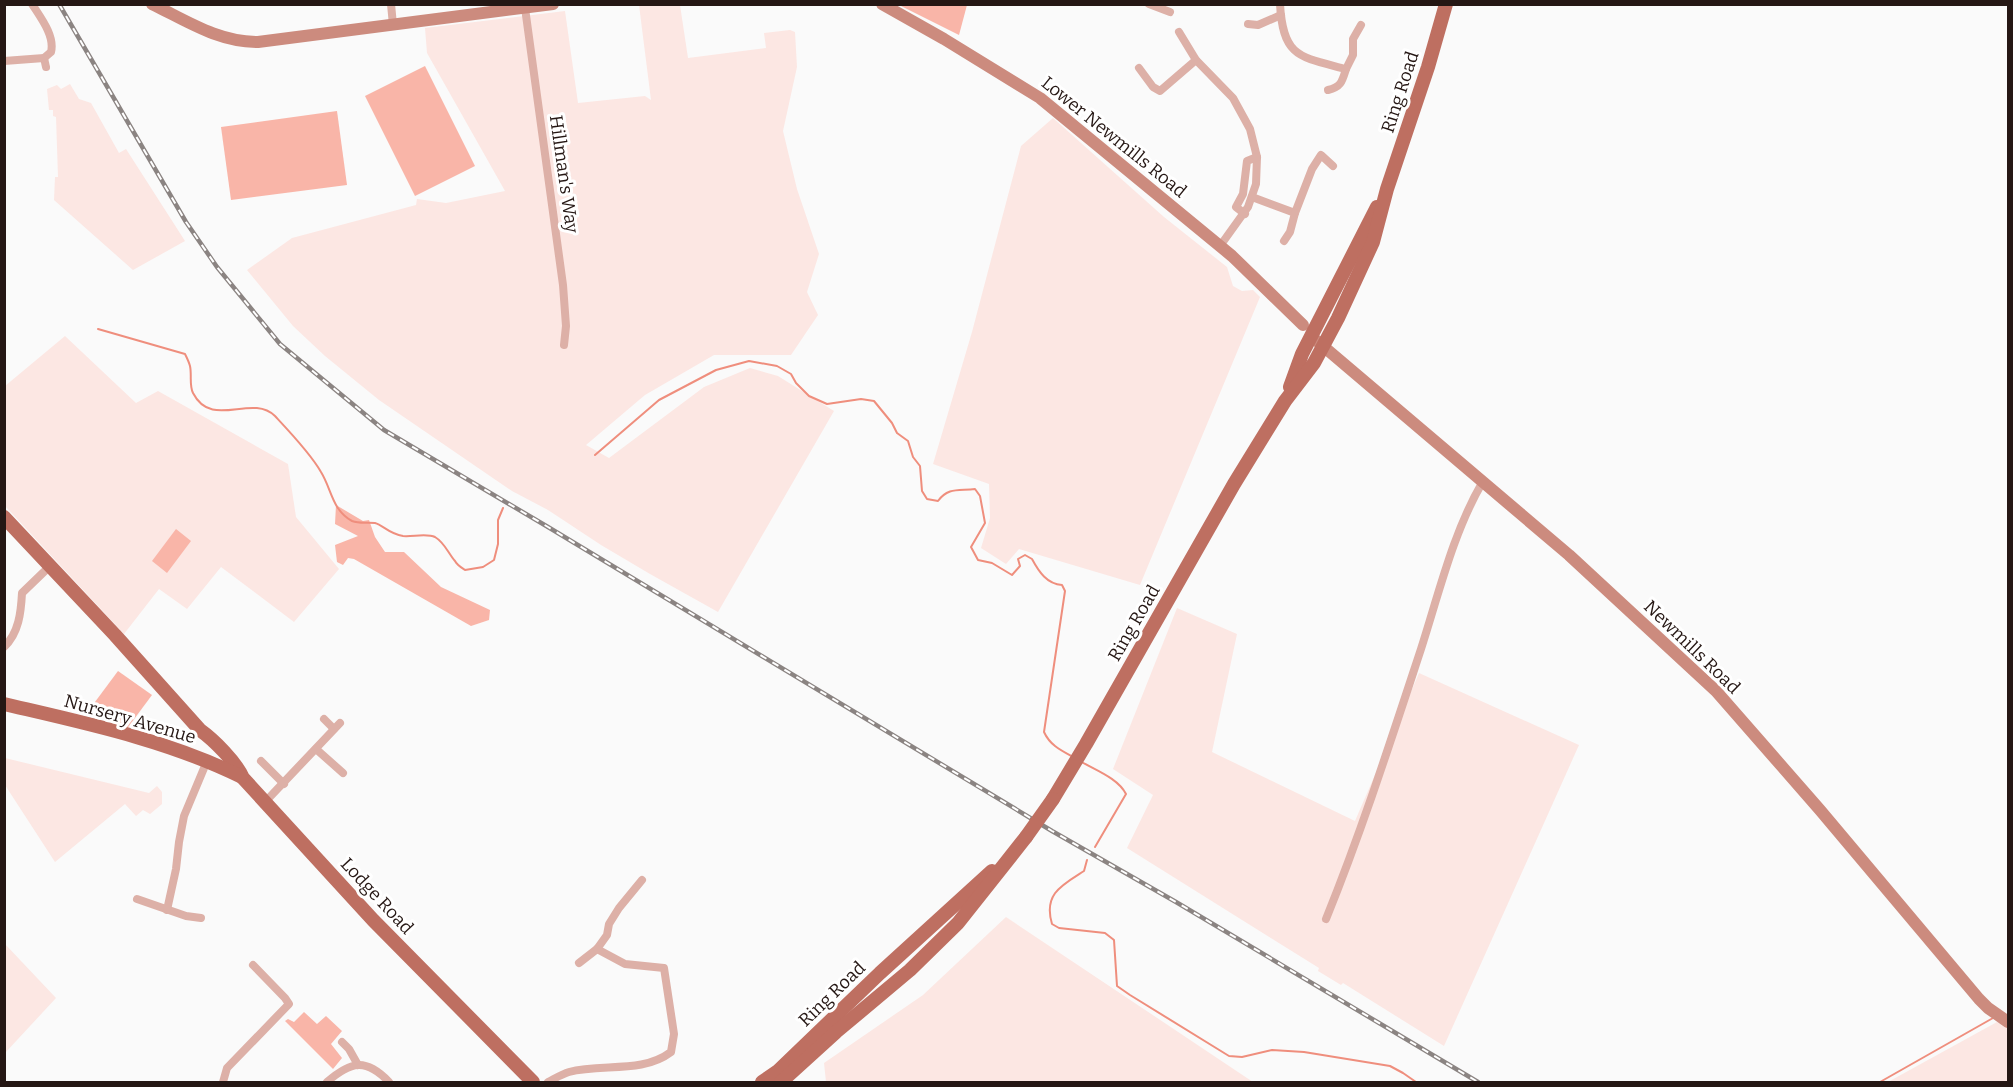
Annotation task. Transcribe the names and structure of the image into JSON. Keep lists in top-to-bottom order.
{
  "streets": {
    "main road": ["Ring Road", "Nursery Avenue", "Lodge Road"],
    "street": ["Lower Newmills Road", "Hillman's Way", "Newmills Road"]
  },
  "crossings": [
    ["Ring Road", "Lower Newmills Road"],
    ["Ring Road", "Newmills Road"],
    ["Lower Newmills Road", "Newmills Road"],
    ["Nursery Avenue", "Lodge Road"]
  ]
}
